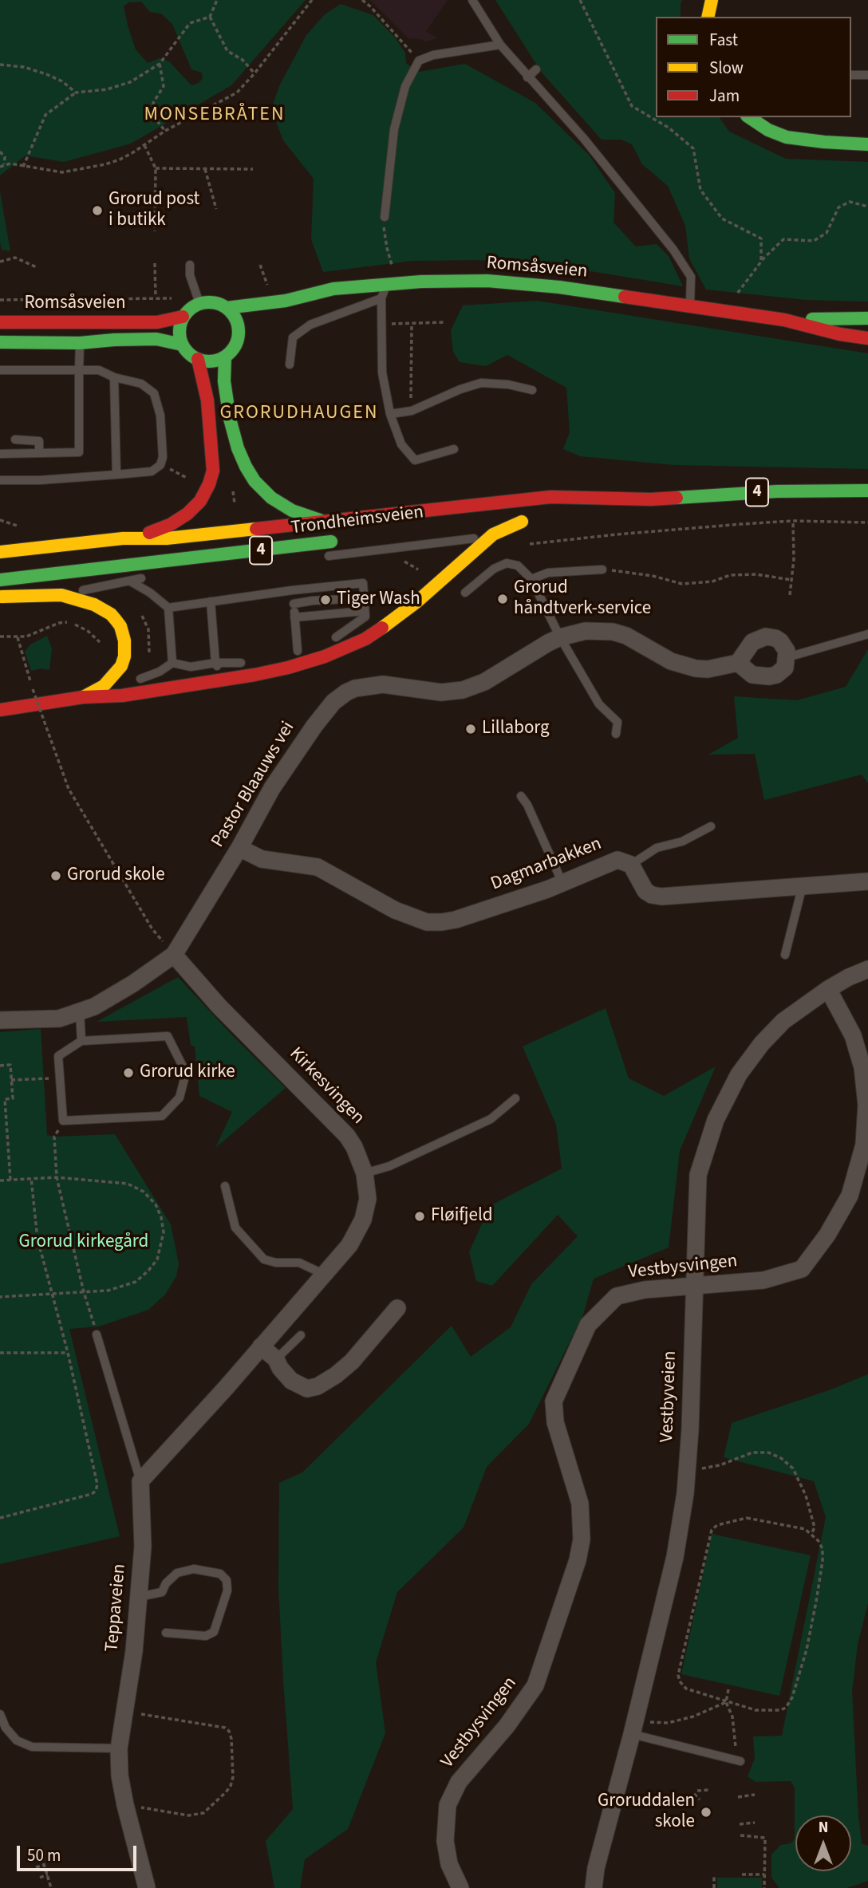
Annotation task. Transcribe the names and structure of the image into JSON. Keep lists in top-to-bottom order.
{
  "streets": {
    "main road": ["Romsåsveien", "4", "Trondheimsveien"],
    "street": [
      "Pastor Blaauws vei",
      "Dagmarbakken",
      "Kirkesvingen",
      "Vestbysvingen",
      "Vestbyveien",
      "Teppaveien"
    ]
  },
  "crossings": [
    ["Pastor Blaauws vei", "Dagmarbakken"],
    ["Pastor Blaauws vei", "Kirkesvingen"],
    ["Kirkesvingen", "Teppaveien"],
    ["Vestbysvingen", "Vestbyveien"]
  ],
  "districts": ["MONSEBRÅTEN", "GRORUDHAUGEN"],
  "parks": ["Grorud kirkegård"],
  "places": [
    "Grorud post i butikk",
    "Grorud håndtverk-service",
    "Tiger Wash",
    "Lillaborg",
    "Grorud skole",
    "Grorud kirke",
    "Fløifjeld",
    "Groruddalen skole"
  ],
  "legend": ["Fast", "Slow", "Jam"],
  "scale_bar": "50 m",
  "north": "top"
}
